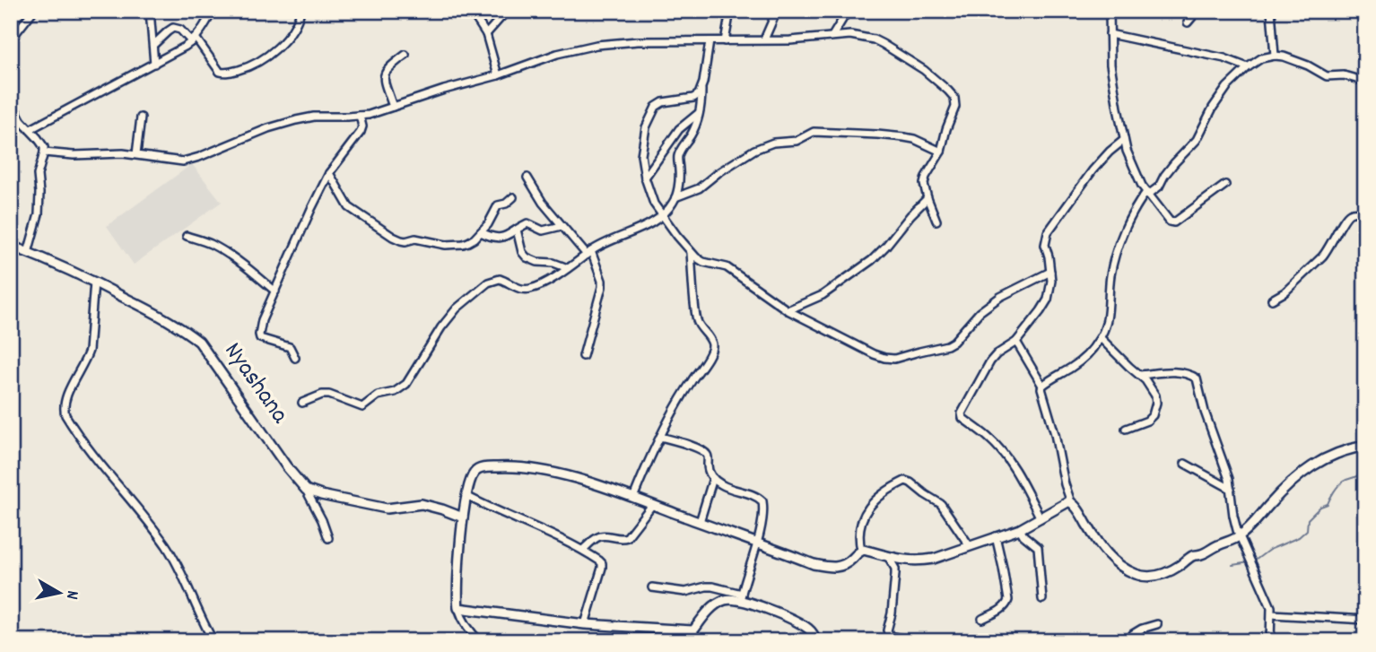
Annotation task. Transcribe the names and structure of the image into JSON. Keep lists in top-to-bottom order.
{
  "streets": {
    "street": ["Nyashana"]
  },
  "north": "right"
}
